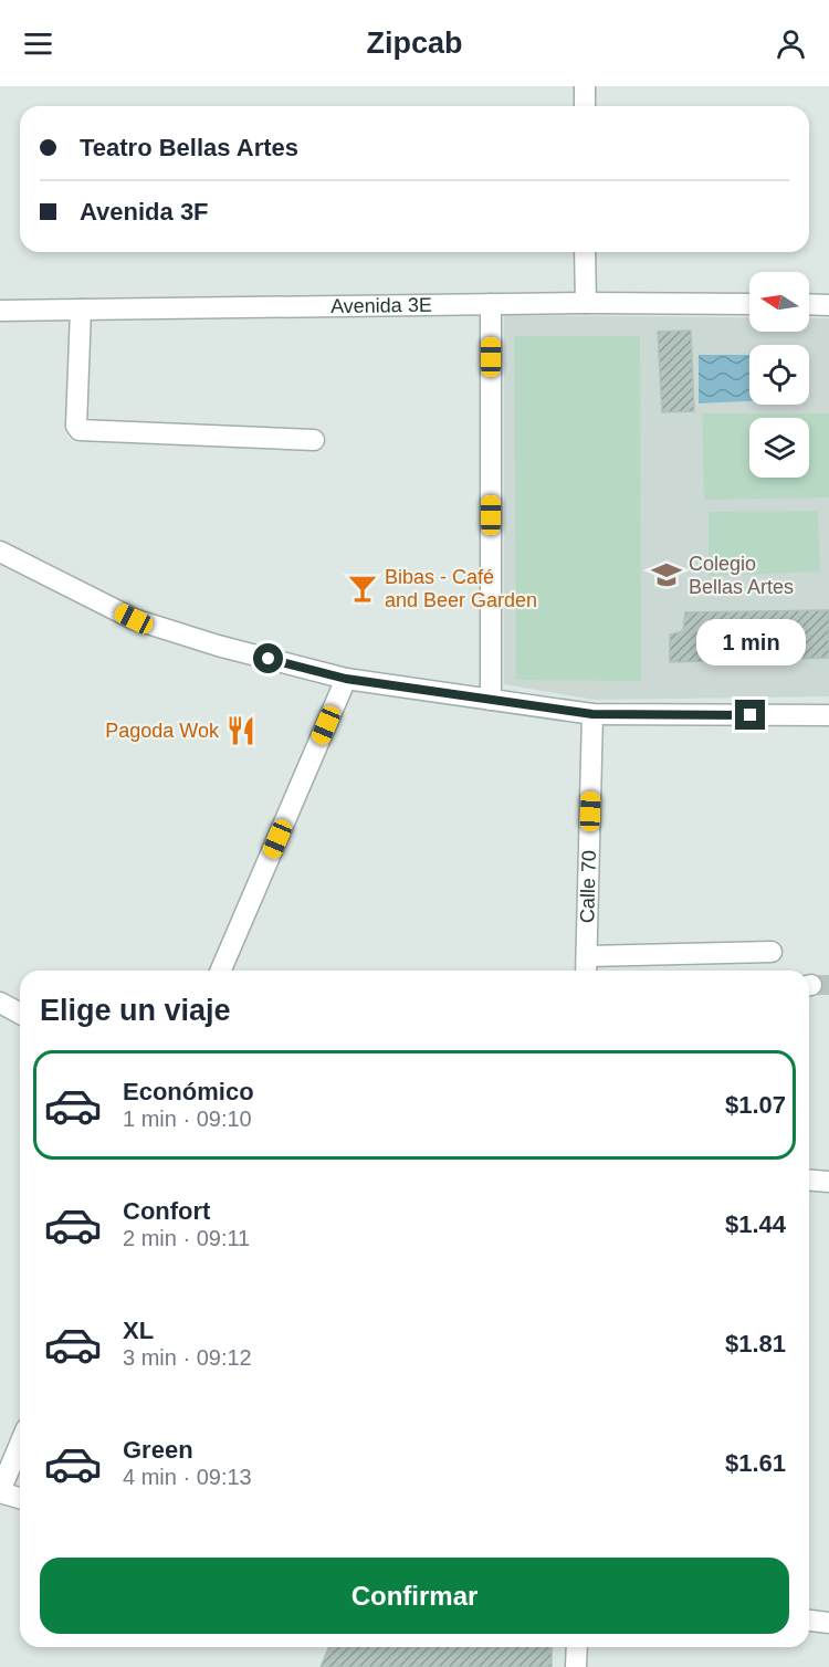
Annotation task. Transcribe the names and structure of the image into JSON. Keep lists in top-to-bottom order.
{
  "streets": {
    "street": ["Avenida 3E", "Calle 70"]
  },
  "places": {
    "school or university": ["Colegio Bellas Artes"],
    "bar": ["Bibas - Café and Beer Garden"],
    "restaurant": ["Pagoda Wok"]
  },
  "north": "left",
  "page": {
    "header": "Zipcab",
    "banner": ["Teatro Bellas Artes", "Avenida 3F"],
    "bubble": "1 min",
    "heading": "Elige un viaje",
    "list": [
      {
        "name": "Económico",
        "note": "1 min · 09:10",
        "value": "$1.07"
      },
      {
        "name": "Confort",
        "note": "2 min · 09:11",
        "value": "$1.44"
      },
      {
        "name": "XL",
        "note": "3 min · 09:12",
        "value": "$1.81"
      },
      {
        "name": "Green",
        "note": "4 min · 09:13",
        "value": "$1.61"
      }
    ],
    "buttons": "Confirmar"
  }
}
